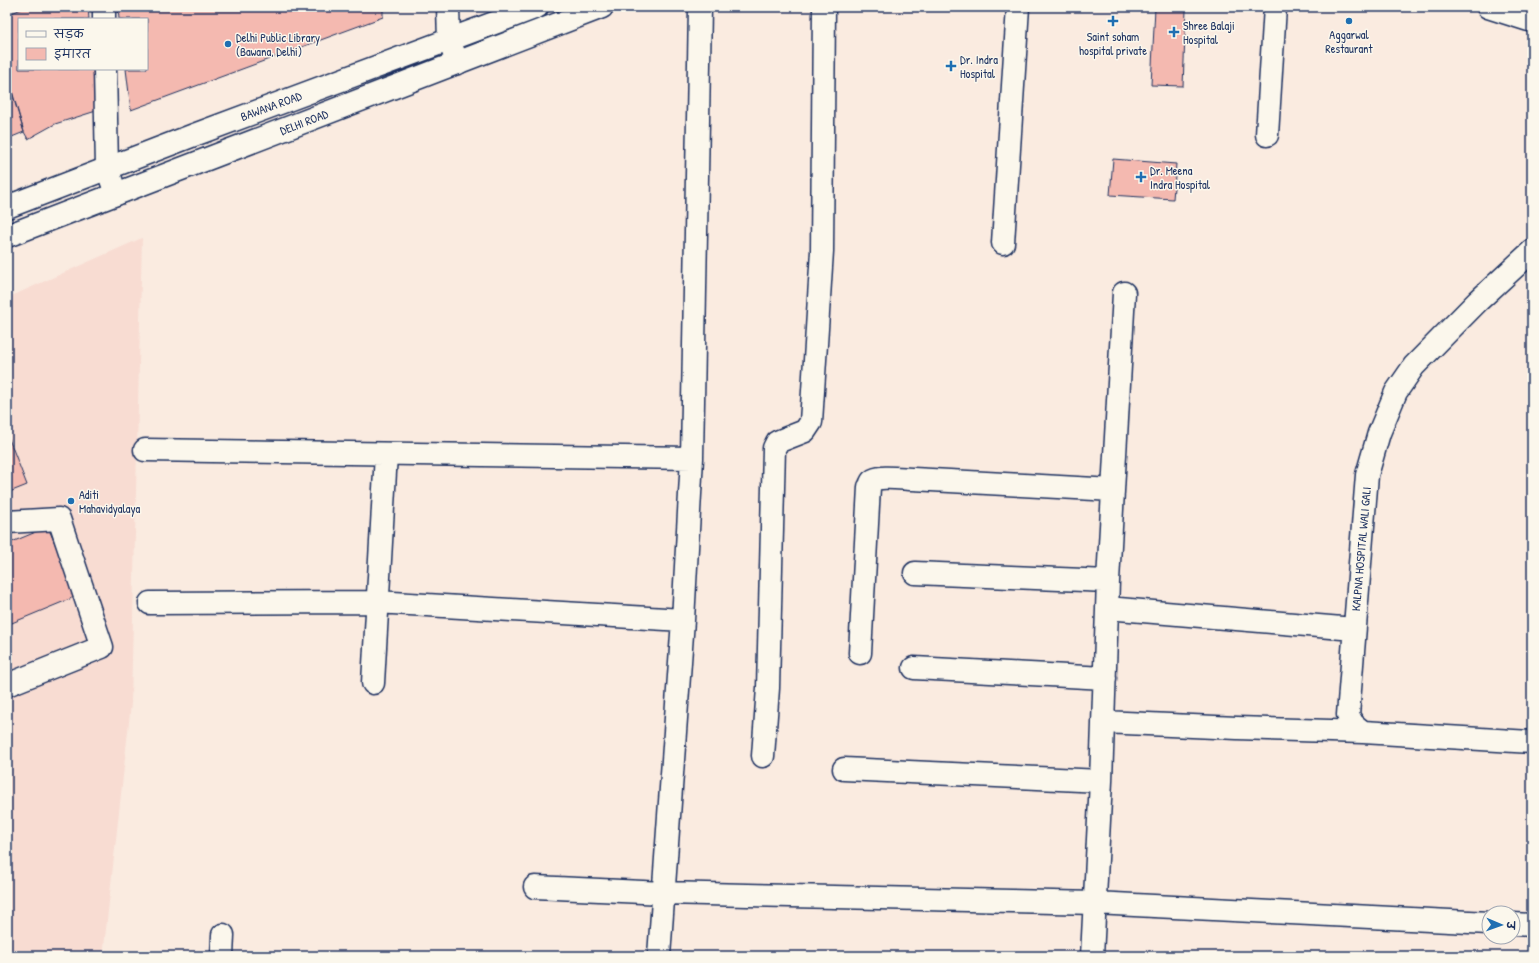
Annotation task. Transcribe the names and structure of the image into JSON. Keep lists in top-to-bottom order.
{
  "streets": {
    "street": ["BAWANA ROAD", "DELHI ROAD", "KALPNA HOSPITAL WALI GALI"]
  },
  "places": {
    "health": [
      "Saint soham hospital private",
      "Shree Balaji Hospital",
      "Dr. Indra Hospital",
      "Dr. Meena Indra Hospital"
    ],
    "other": ["Aggarwal Restaurant", "Delhi Public Library (Bawana, Delhi)", "Aditi Mahavidyalaya"]
  },
  "legend": ["सड़क", "इमारत"],
  "north": "right"
}
